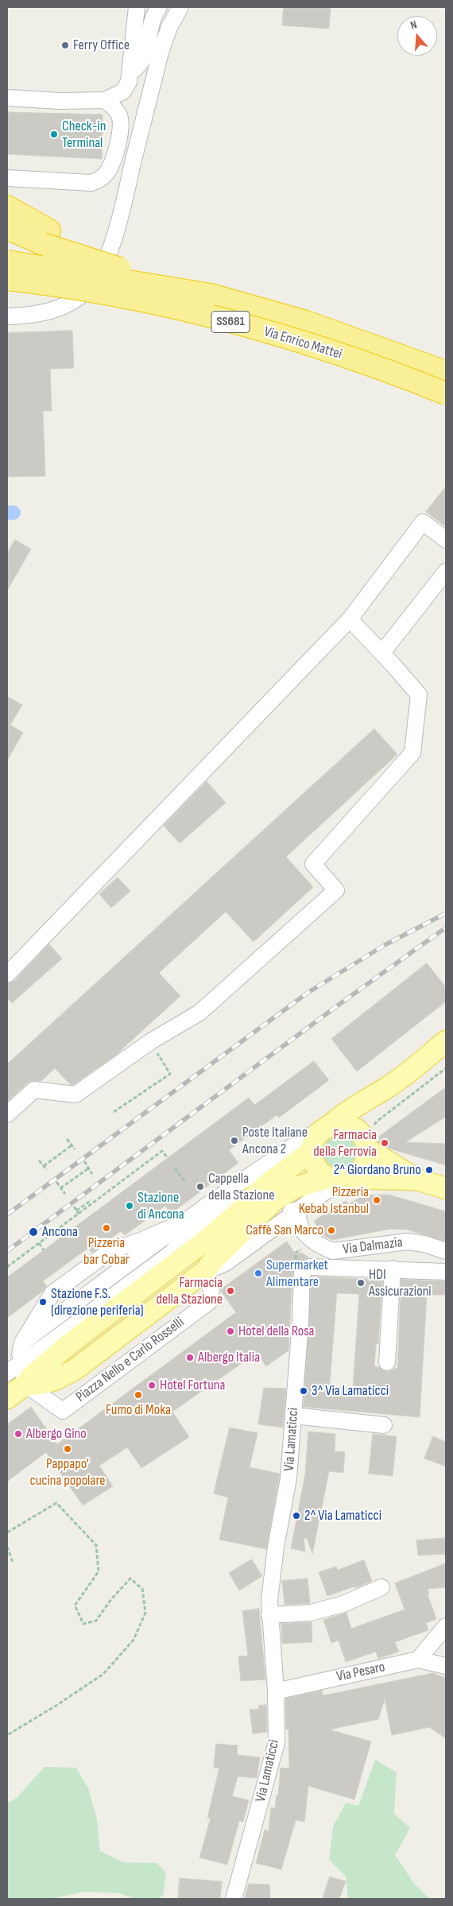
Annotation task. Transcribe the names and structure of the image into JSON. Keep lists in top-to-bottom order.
{
  "streets": {
    "highway": ["SS681", "Via Enrico Mattei"],
    "main road": ["Piazza Nello e Carlo Rosselli"],
    "street": ["Via Dalmazia", "Via Lamaticci", "Via Pesaro"]
  },
  "crossings": [
    ["Via Dalmazia", "Via Lamaticci"],
    ["Via Lamaticci", "Via Pesaro"]
  ],
  "places": [
    "Ferry Office",
    "Check-in Terminal",
    "Poste Italiane Ancona 2",
    "Farmacia della Ferrovia",
    "2^ Giordano Bruno",
    "Cappella della Stazione",
    "Pizzeria Kebab Istanbul",
    "Stazione di Ancona",
    "Pizzeria bar Cobar",
    "Caffè San Marco",
    "Ancona",
    "Supermarket Alimentare",
    "HDI Assicurazioni",
    "Farmacia della Stazione",
    "Stazione F.S. (direzione periferia)",
    "Hotel della Rosa",
    "Albergo Italia",
    "Hotel Fortuna",
    "3^ Via Lamaticci",
    "Fumo di Moka",
    "Albergo Gino",
    "Pappapo' cucina popolare",
    "2^ Via Lamaticci"
  ],
  "north": "top"
}
